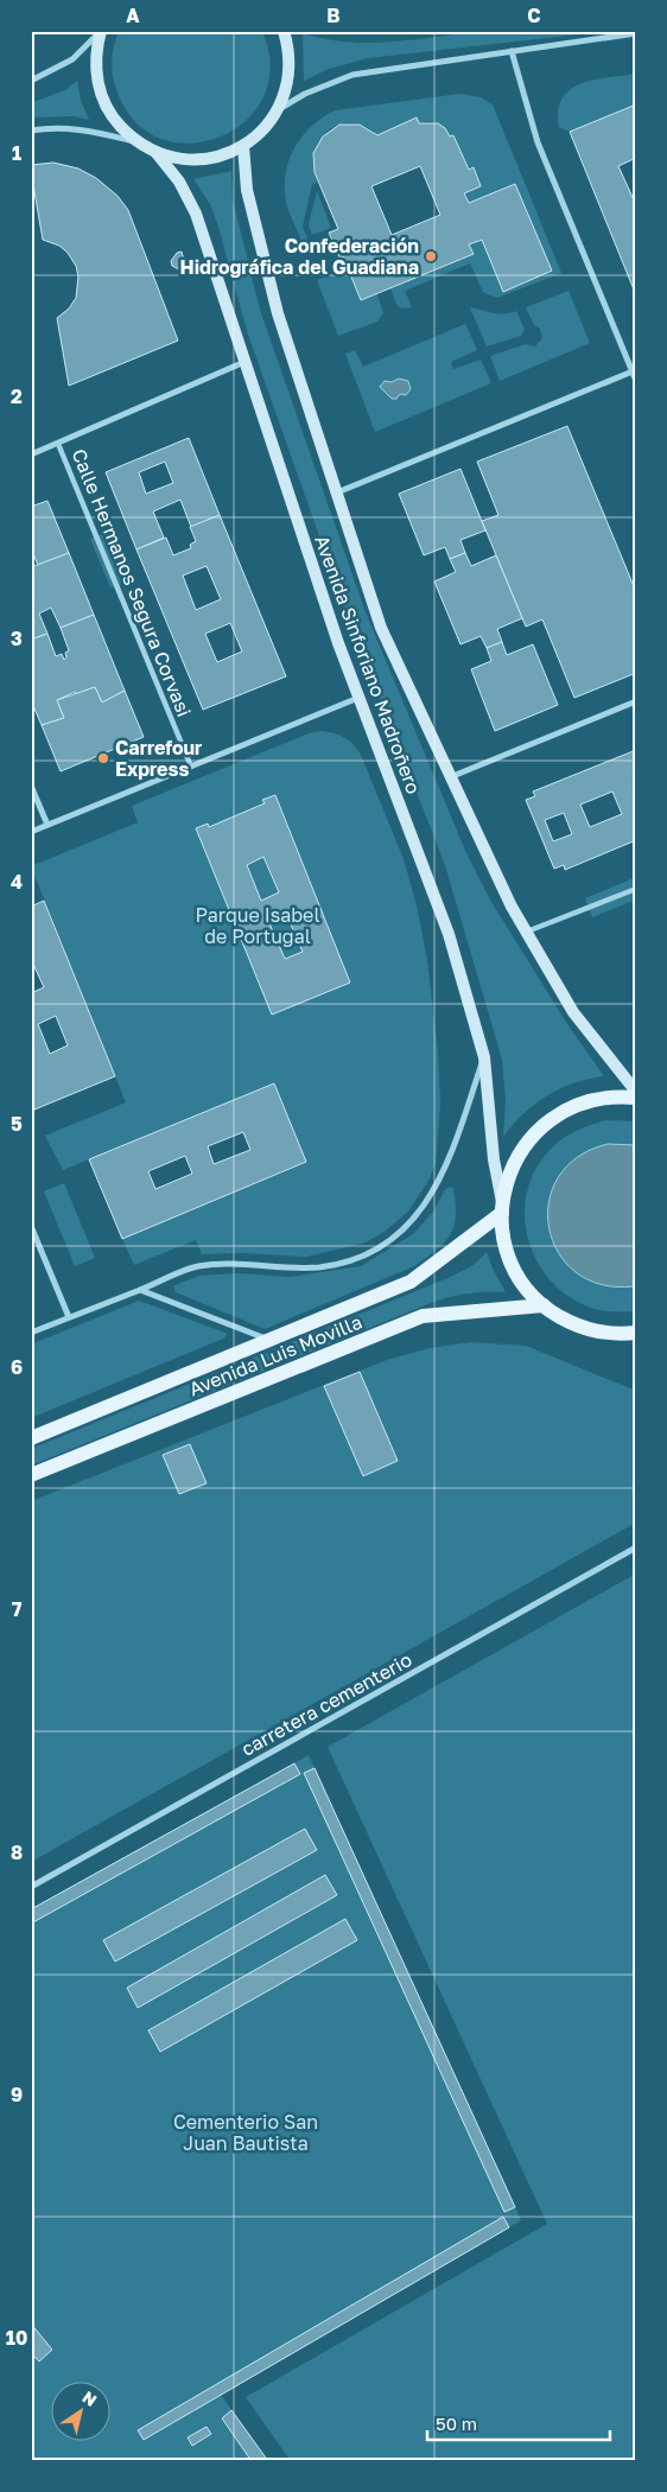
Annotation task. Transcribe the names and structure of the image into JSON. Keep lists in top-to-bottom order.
{
  "streets": {
    "main road": ["Avenida Sinforiano Madroñero", "Avenida Luis Movilla"],
    "street": ["Calle Hermanos Segura Corvasi", "carretera cementerio"]
  },
  "crossings": [
    ["Avenida Sinforiano Madroñero", "Avenida Luis Movilla"]
  ],
  "parks": ["Parque Isabel de Portugal", "Cementerio San Juan Bautista"],
  "places": ["Confederación Hidrográfica del Guadiana", "Carrefour Express"],
  "scale_bar": "50 m",
  "north": "top right",
  "grid": {
    "columns": ["A", "B", "C"],
    "rows": [
      "1",
      "2",
      "3",
      "4",
      "5",
      "6",
      "7",
      "8",
      "9",
      "10"
    ]
  }
}
